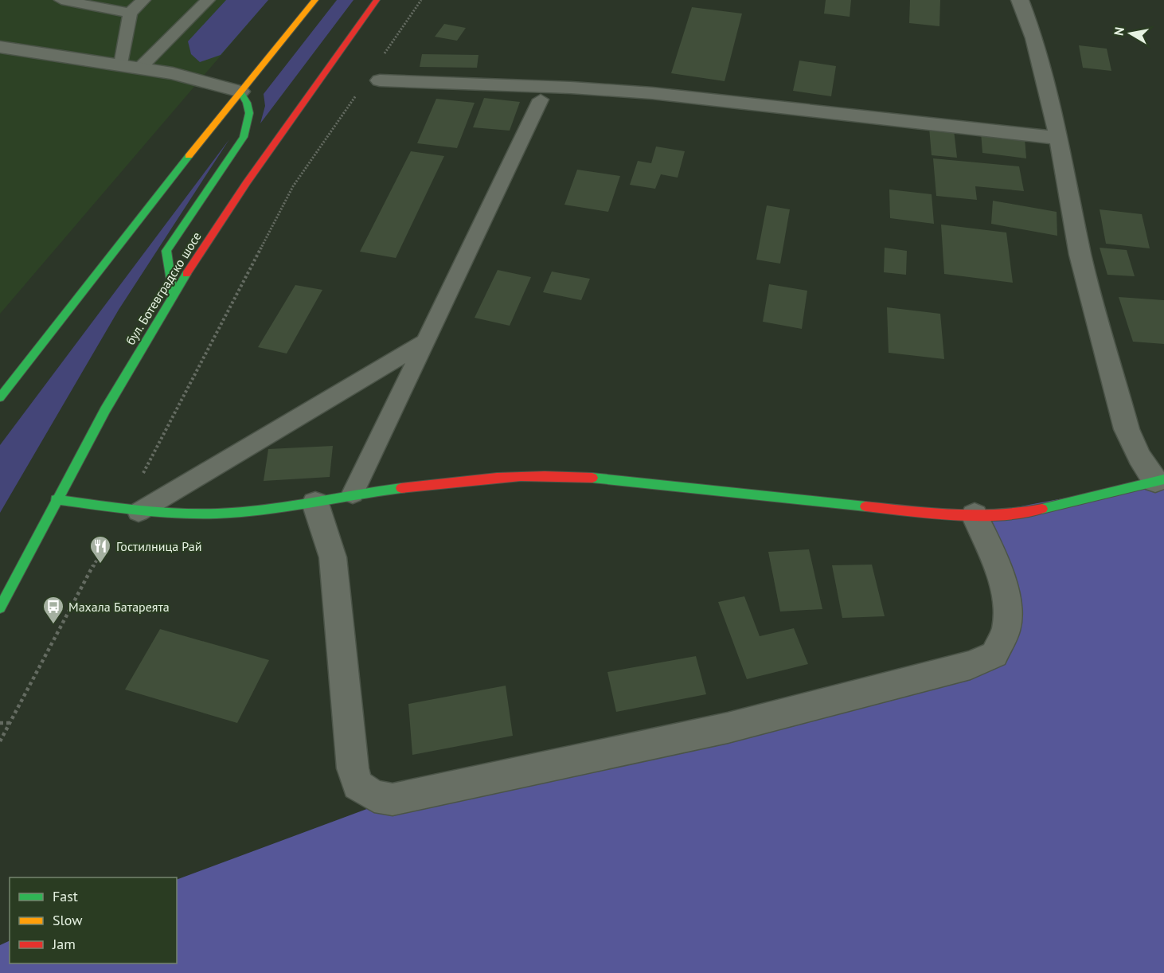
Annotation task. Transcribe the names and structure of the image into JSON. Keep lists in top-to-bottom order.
{
  "streets": {
    "main road": ["бул. Ботевградско шосе"]
  },
  "places": {
    "restaurant": ["Гостилница Рай"],
    "bus stop": ["Махала Батареята"]
  },
  "legend": ["Fast", "Slow", "Jam"],
  "north": "left"
}
